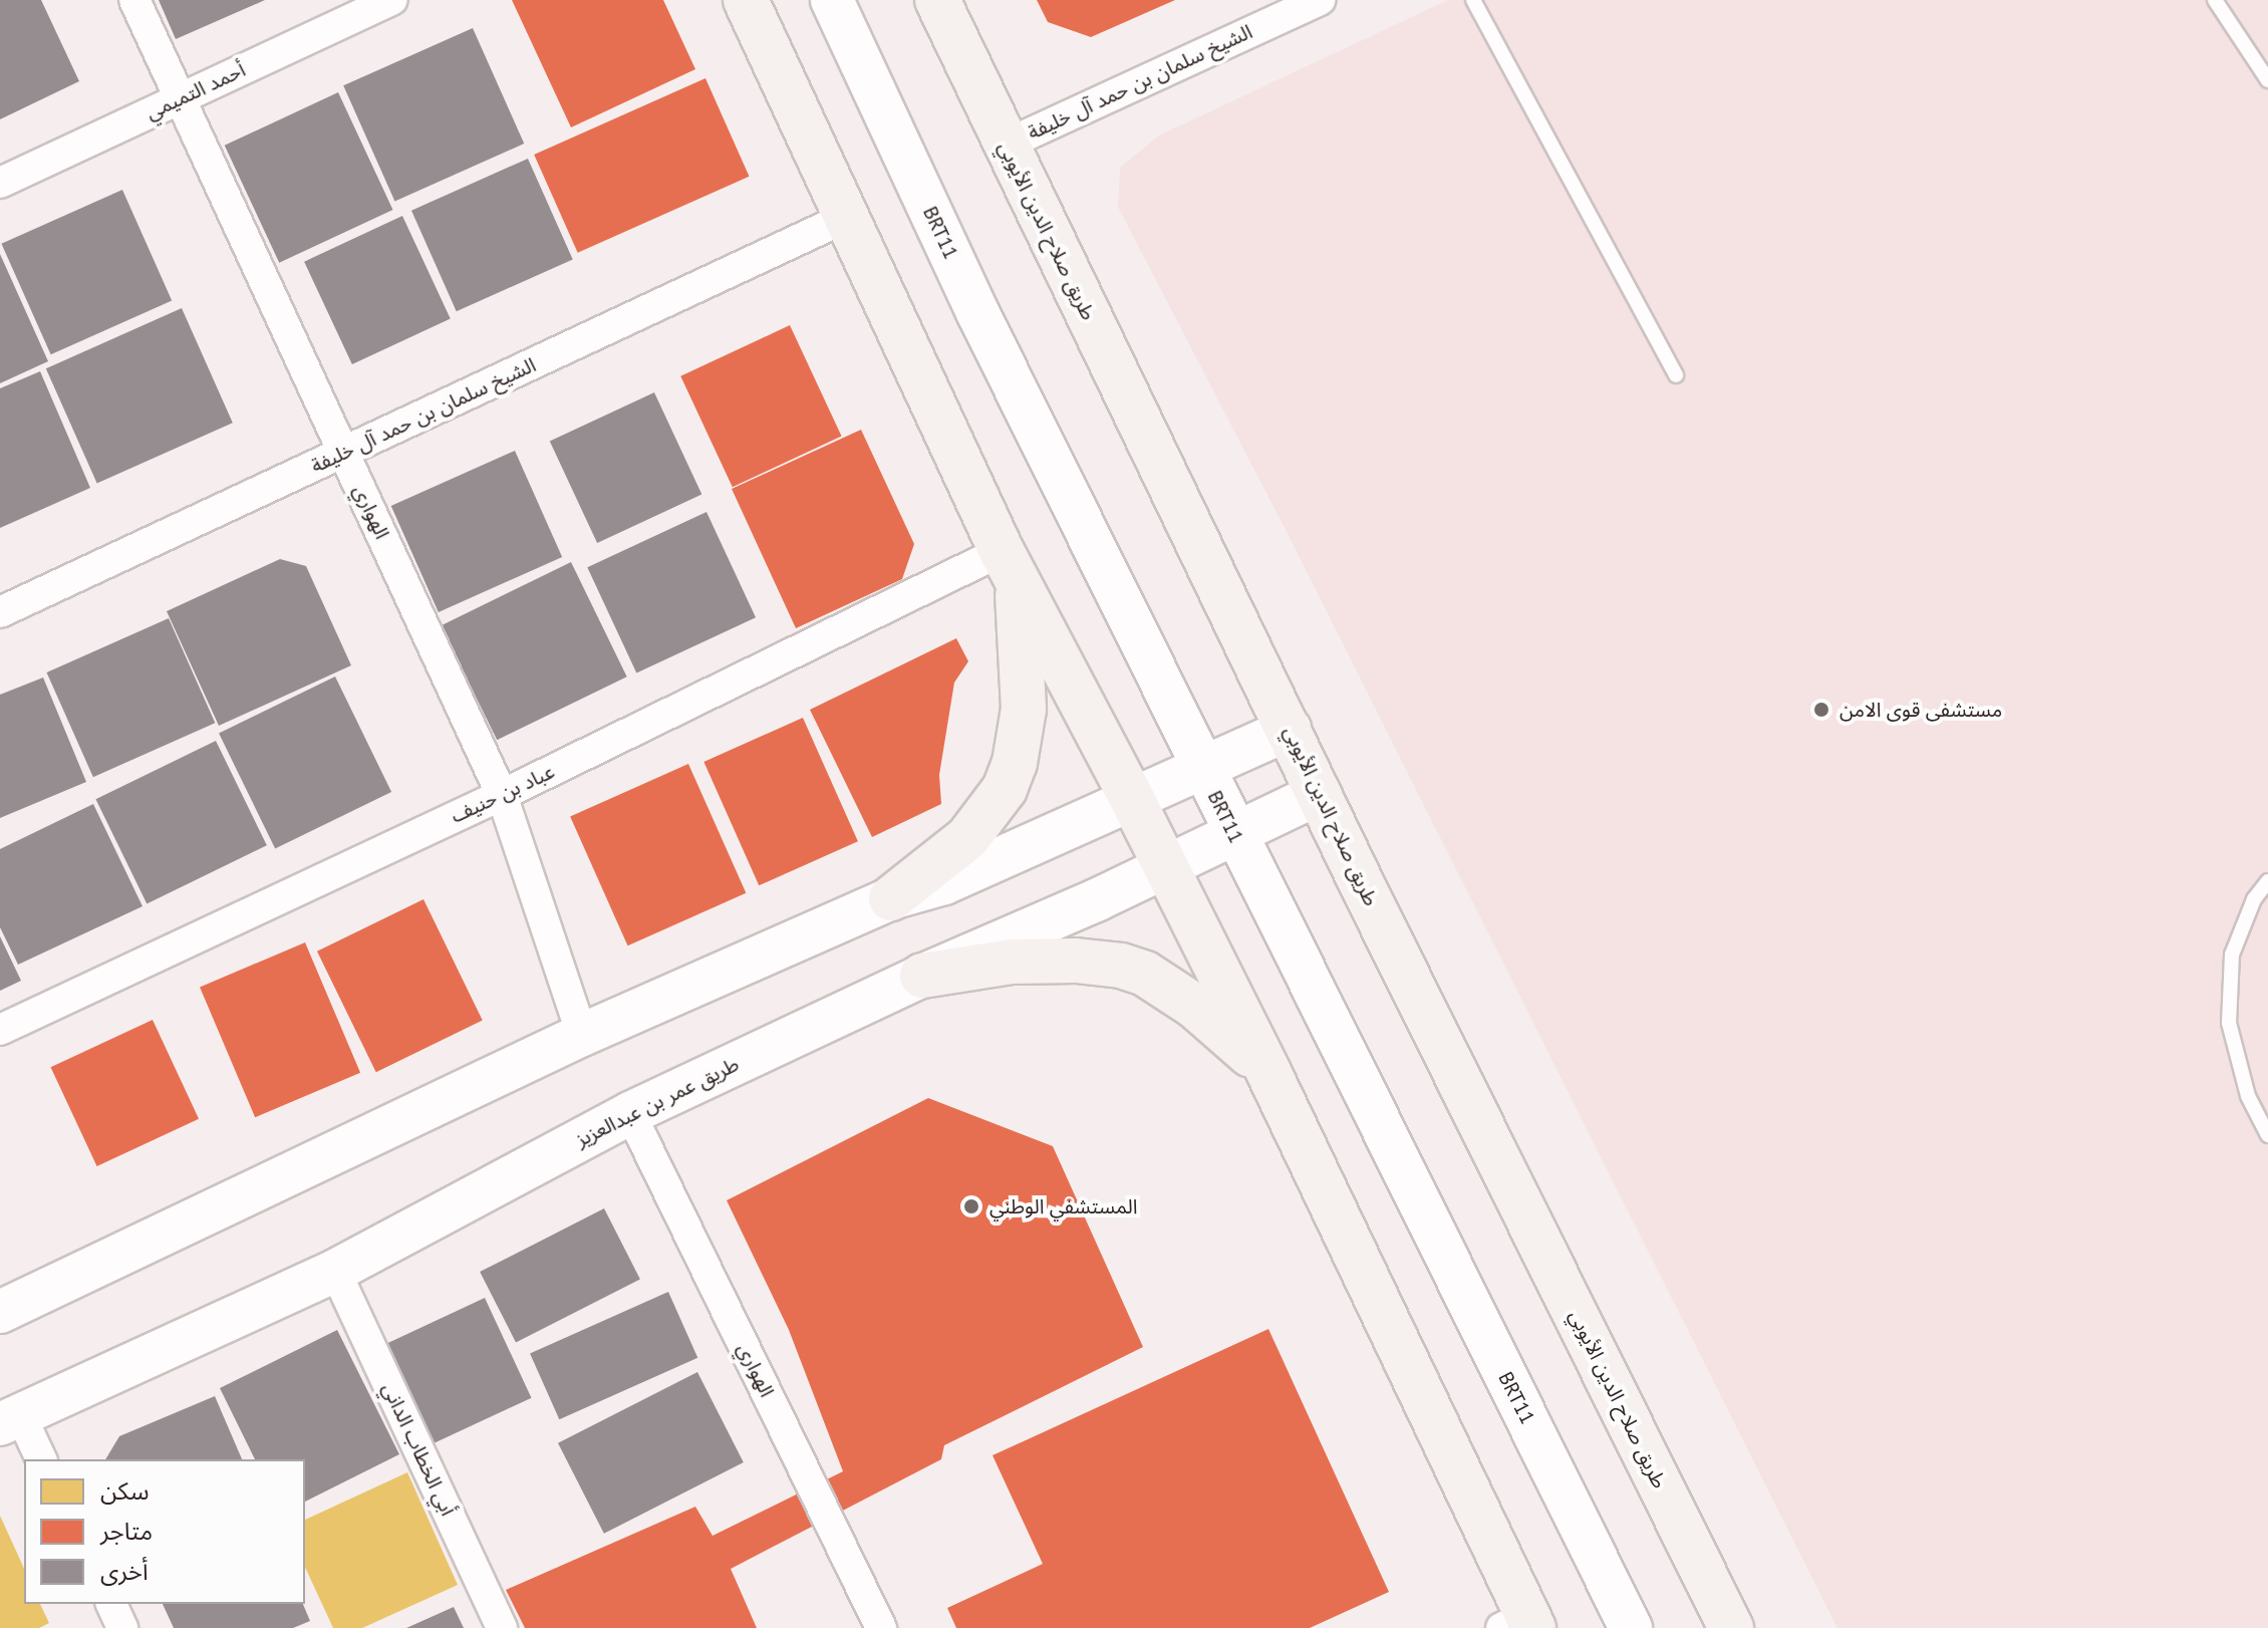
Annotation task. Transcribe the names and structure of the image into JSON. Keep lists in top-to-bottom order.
{
  "streets": {
    "main road": ["طريق صلاح الدين الأيوبي", "BRT11", "طريق عمر بن عبدالعزيز"],
    "street": [
      "الشيخ سلمان بن حمد آل خليفة",
      "أحمد التميمي",
      "الهواري",
      "عباد بن حنيف",
      "أبي الخطاب الداني"
    ]
  },
  "crossings": [
    ["الشيخ سلمان بن حمد آل خليفة", "طريق صلاح الدين الأيوبي"],
    ["الشيخ سلمان بن حمد آل خليفة", "الهواري"],
    ["أحمد التميمي", "الهواري"],
    ["طريق صلاح الدين الأيوبي", "طريق عمر بن عبدالعزيز"],
    ["BRT11", "طريق عمر بن عبدالعزيز"],
    ["الهواري", "عباد بن حنيف"],
    ["الهواري", "طريق عمر بن عبدالعزيز"],
    ["طريق عمر بن عبدالعزيز", "أبي الخطاب الداني"]
  ],
  "places": ["مستشفى قوى الامن", "المستشفي الوطني"],
  "legend": ["سكن", "متاجر", "أخرى"]
}
